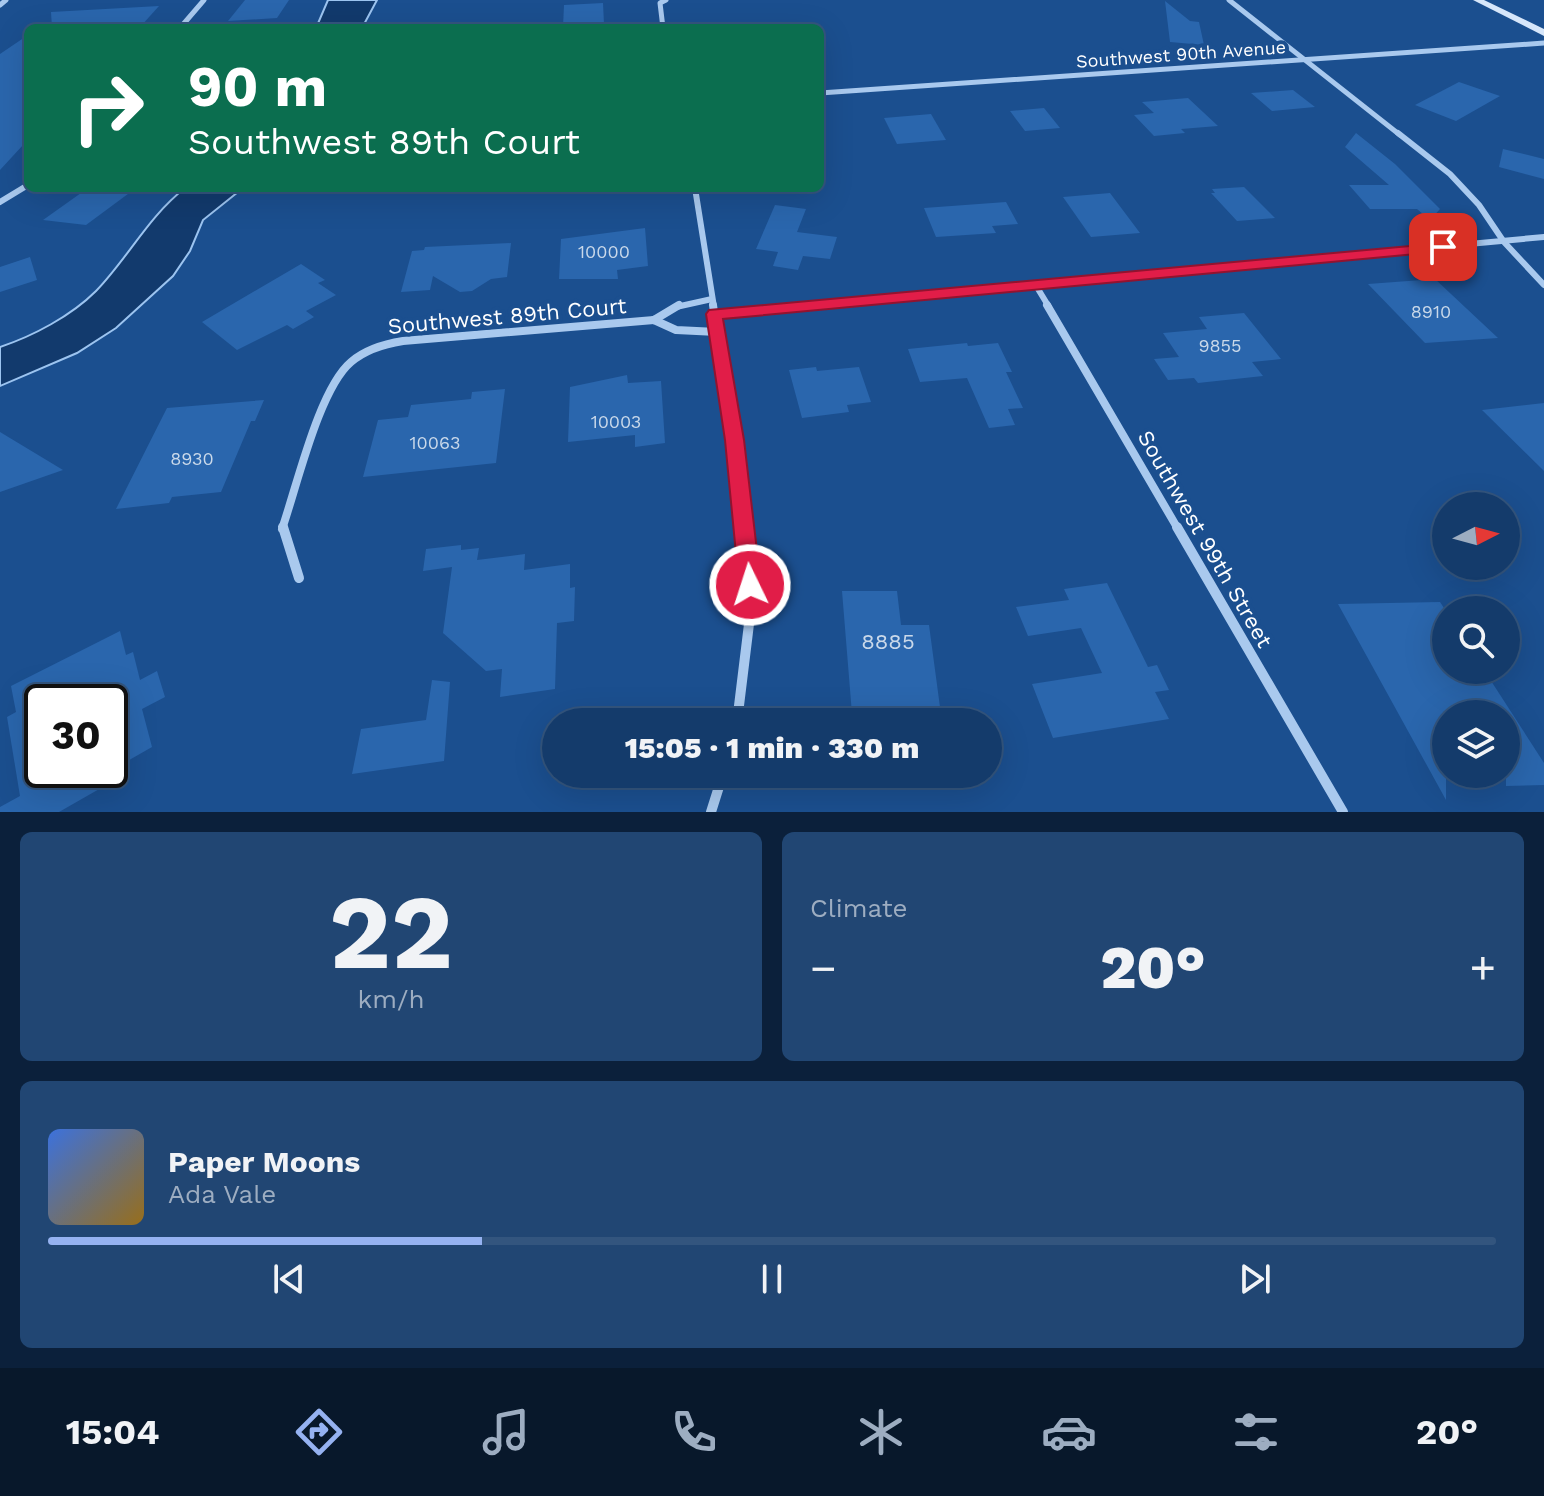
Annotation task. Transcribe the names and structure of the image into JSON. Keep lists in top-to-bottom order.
{
  "streets": {
    "street": ["Southwest 90th Avenue", "Southwest 89th Court", "Southwest 99th Street"]
  },
  "house_numbers": [
    "10000",
    "8910",
    "9855",
    "10003",
    "10063",
    "8930",
    "8885"
  ],
  "north": "right",
  "page": {
    "turn": ["90 m", "Southwest 89th Court"],
    "limit": "30",
    "trip": "15:05 · 1 min · 330 m",
    "tile": [
      ["22", "km/h"],
      "Climate"
    ],
    "heat": ["−", "20°", "+"],
    "song": ["Paper Moons", "Ada Vale"],
    "tabs": ["15:04", "20°"]
  }
}
